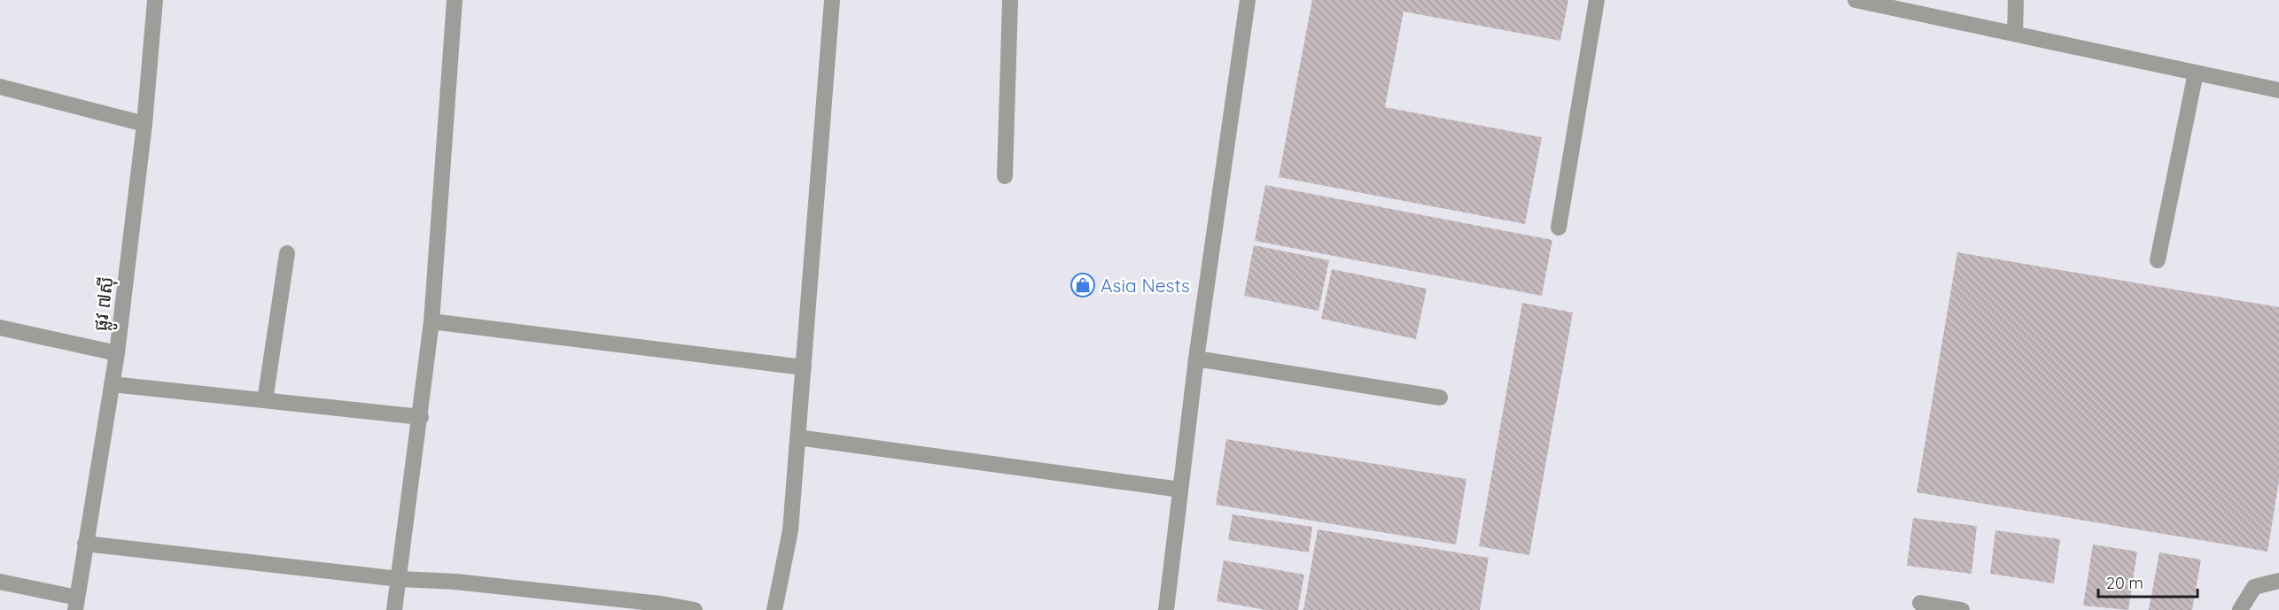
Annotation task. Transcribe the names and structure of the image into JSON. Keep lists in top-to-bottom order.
{
  "streets": {
    "street": ["ផ្លូវ ៧ស៊ី"]
  },
  "places": {
    "shop": ["Asia Nests"]
  },
  "scale_bar": "20 m"
}
